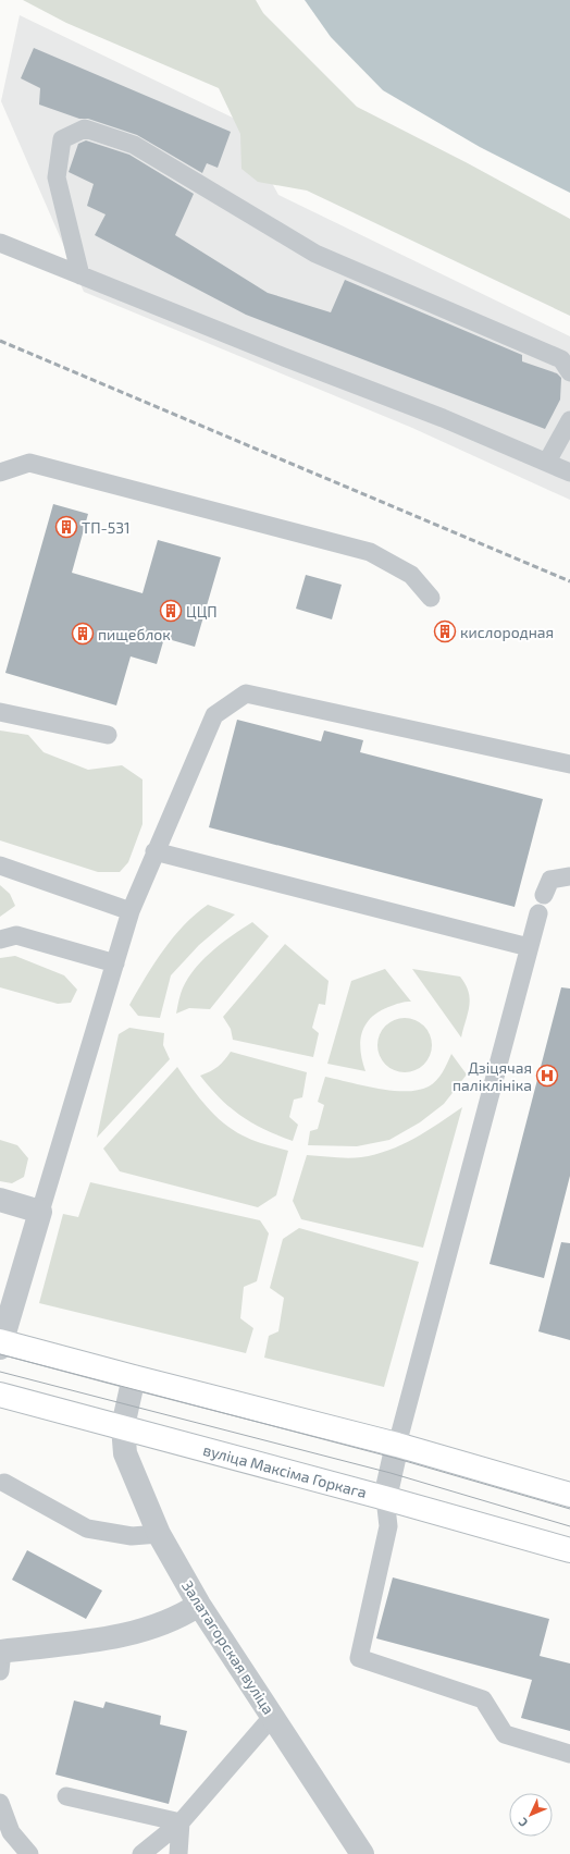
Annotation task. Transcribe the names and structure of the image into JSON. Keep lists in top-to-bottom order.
{
  "streets": {
    "main road": ["вуліца Максіма Горкага"],
    "street": ["Залатагорская вуліца"]
  },
  "crossings": [
    ["вуліца Максіма Горкага", "Залатагорская вуліца"]
  ],
  "places": {
    "building": [
      "ТП-531",
      "ЦЦП",
      "кислородная",
      "пищеблок"
    ],
    "hospital": ["Дзіцячая паліклініка"]
  },
  "north": "bottom left"
}
